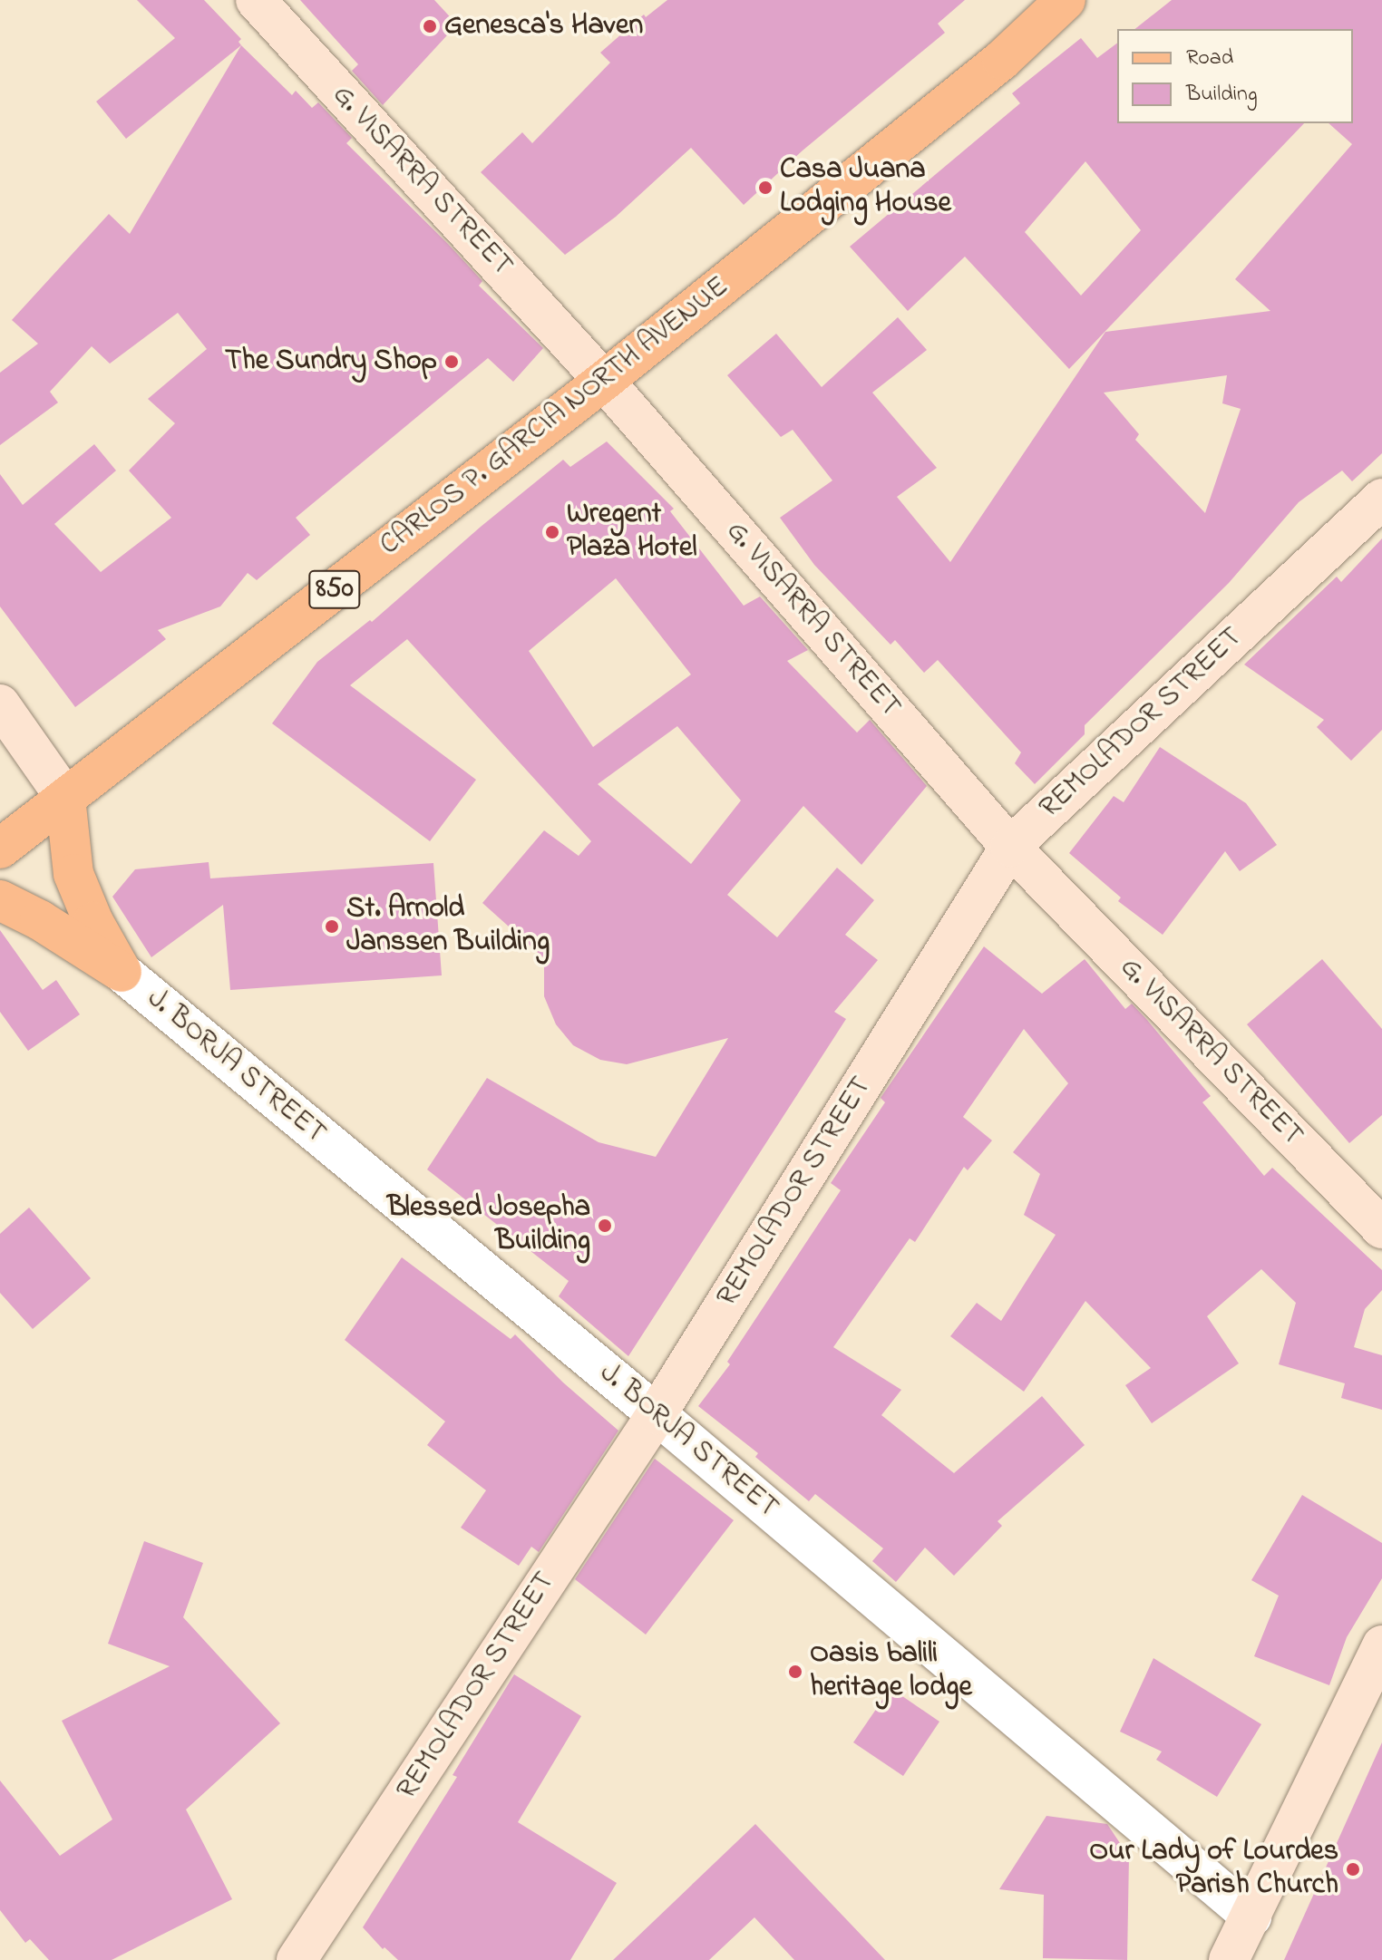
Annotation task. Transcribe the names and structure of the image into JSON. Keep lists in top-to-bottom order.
{
  "streets": {
    "main road": ["CARLOS P. GARCIA NORTH AVENUE", "850"],
    "street": ["G. VISARRA STREET", "REMOLADOR STREET", "J. BORJA STREET"]
  },
  "crossings": [
    ["G. VISARRA STREET", "CARLOS P. GARCIA NORTH AVENUE"],
    ["G. VISARRA STREET", "REMOLADOR STREET"],
    ["REMOLADOR STREET", "J. BORJA STREET"]
  ],
  "places": [
    "Genesca's Haven",
    "Casa Juana Lodging House",
    "The Sundry Shop",
    "Wregent Plaza Hotel",
    "St. Arnold Janssen Building",
    "Blessed Josepha Building",
    "Oasis balili heritage lodge",
    "Our Lady of Lourdes Parish Church"
  ],
  "legend": ["Road", "Building"]
}
